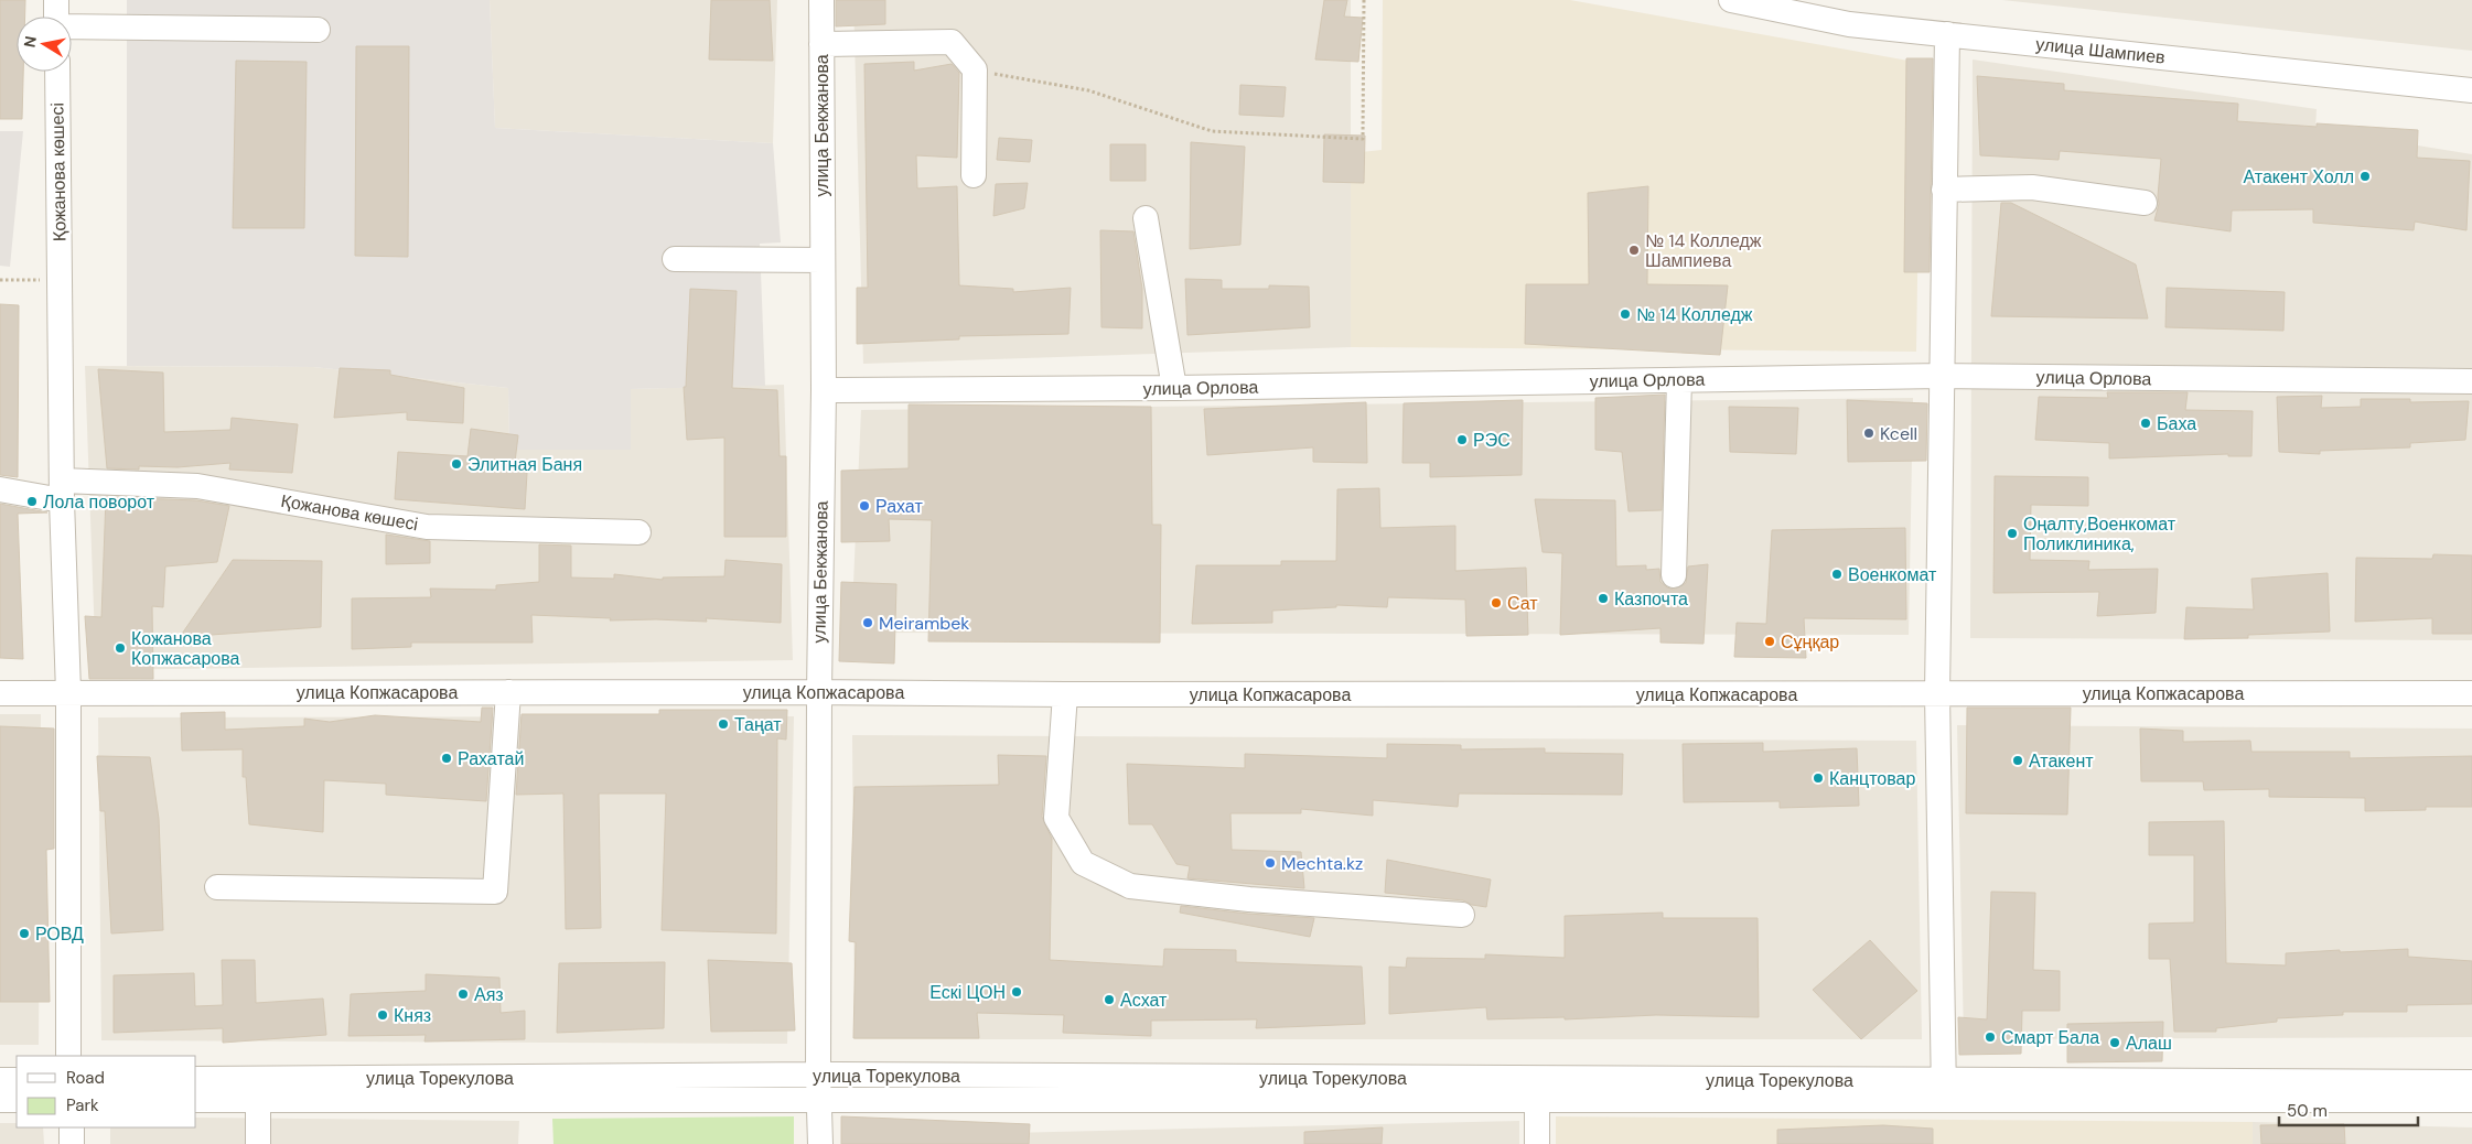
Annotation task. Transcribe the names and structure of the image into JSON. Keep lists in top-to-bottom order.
{
  "streets": {
    "street": [
      "улица Шампиев",
      "улица Бекжанова",
      "Қожанова көшесі",
      "улица Орлова",
      "улица Копжасарова",
      "улица Торекулова"
    ]
  },
  "crossings": [
    ["улица Бекжанова", "улица Орлова"],
    ["улица Бекжанова", "улица Копжасарова"],
    ["улица Бекжанова", "улица Торекулова"],
    ["Қожанова көшесі", "улица Копжасарова"]
  ],
  "places": [
    "Атакент Холл",
    "№ 14 Колледж Шампиева",
    "№ 14 Колледж",
    "Баха",
    "Kcell",
    "РЭС",
    "Элитная Баня",
    "Лола поворот",
    "Рахат",
    "Оңалту,Военкомат Поликлиника,",
    "Военкомат",
    "Казпочта",
    "Сат",
    "Meirambek",
    "Сұңқар",
    "Кожанова Копжасарова",
    "Таңат",
    "Рахатай",
    "Атакент",
    "Канцтовар",
    "Mechta.kz",
    "РОВД",
    "Ескі ЦОН",
    "Аяз",
    "Асхат",
    "Княз",
    "Смарт Бала",
    "Алаш"
  ],
  "legend": ["Road", "Park"],
  "scale_bar": "50 m",
  "north": "left"
}
